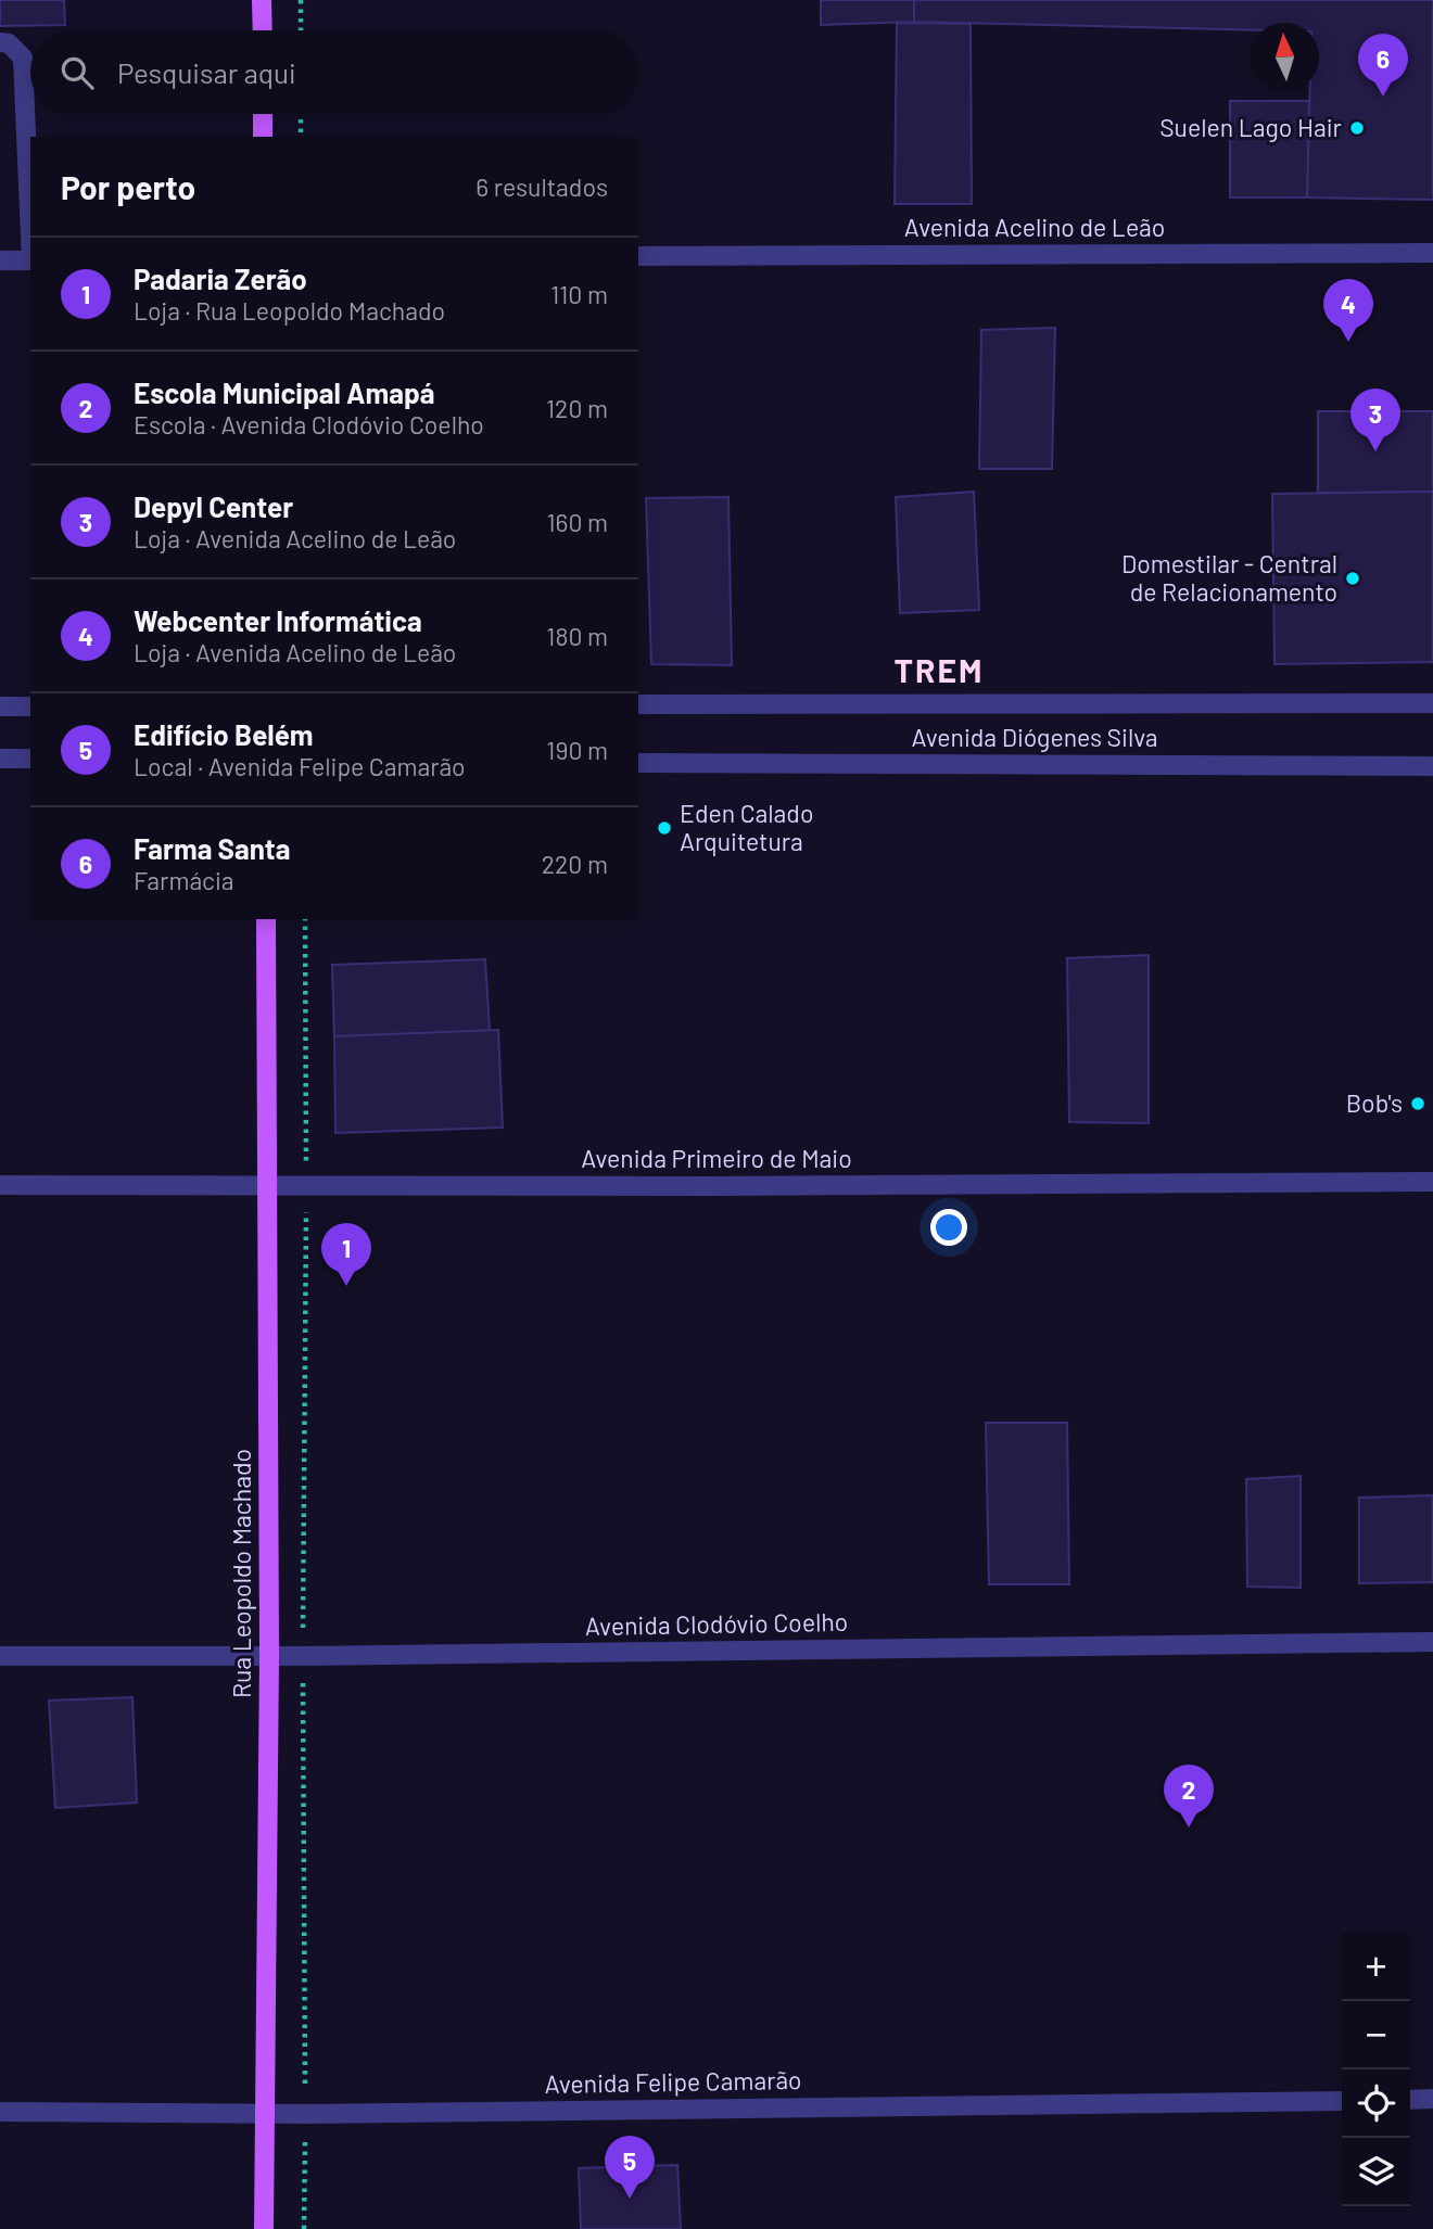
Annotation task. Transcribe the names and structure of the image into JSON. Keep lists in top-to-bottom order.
{
  "streets": {
    "main road": ["Rua Leopoldo Machado"],
    "street": [
      "Avenida Acelino de Leão",
      "Avenida Diógenes Silva",
      "Avenida Primeiro de Maio",
      "Avenida Clodóvio Coelho",
      "Avenida Felipe Camarão"
    ]
  },
  "crossings": [
    ["Avenida Primeiro de Maio", "Rua Leopoldo Machado"],
    ["Rua Leopoldo Machado", "Avenida Clodóvio Coelho"],
    ["Rua Leopoldo Machado", "Avenida Felipe Camarão"]
  ],
  "districts": ["TREM"],
  "places": [
    "Suelen Lago Hair",
    "Domestilar - Central de Relacionamento",
    "Eden Calado Arquitetura",
    "Bob's"
  ],
  "north": "top",
  "page": {
    "search": "Pesquisar aqui",
    "pins": [
      "6",
      "4",
      "3",
      "1",
      "2",
      "5"
    ],
    "heading": ["Por perto", "6 resultados"],
    "list": [
      {
        "mark": "1",
        "name": "Padaria Zerão",
        "note": "Loja · Rua Leopoldo Machado",
        "value": "110 m"
      },
      {
        "mark": "2",
        "name": "Escola Municipal Amapá",
        "note": "Escola · Avenida Clodóvio Coelho",
        "value": "120 m"
      },
      {
        "mark": "3",
        "name": "Depyl Center",
        "note": "Loja · Avenida Acelino de Leão",
        "value": "160 m"
      },
      {
        "mark": "4",
        "name": "Webcenter Informática",
        "note": "Loja · Avenida Acelino de Leão",
        "value": "180 m"
      },
      {
        "mark": "5",
        "name": "Edifício Belém",
        "note": "Local · Avenida Felipe Camarão",
        "value": "190 m"
      },
      {
        "mark": "6",
        "name": "Farma Santa",
        "note": "Farmácia",
        "value": "220 m"
      }
    ],
    "map_buttons": ["+", "−"]
  }
}
